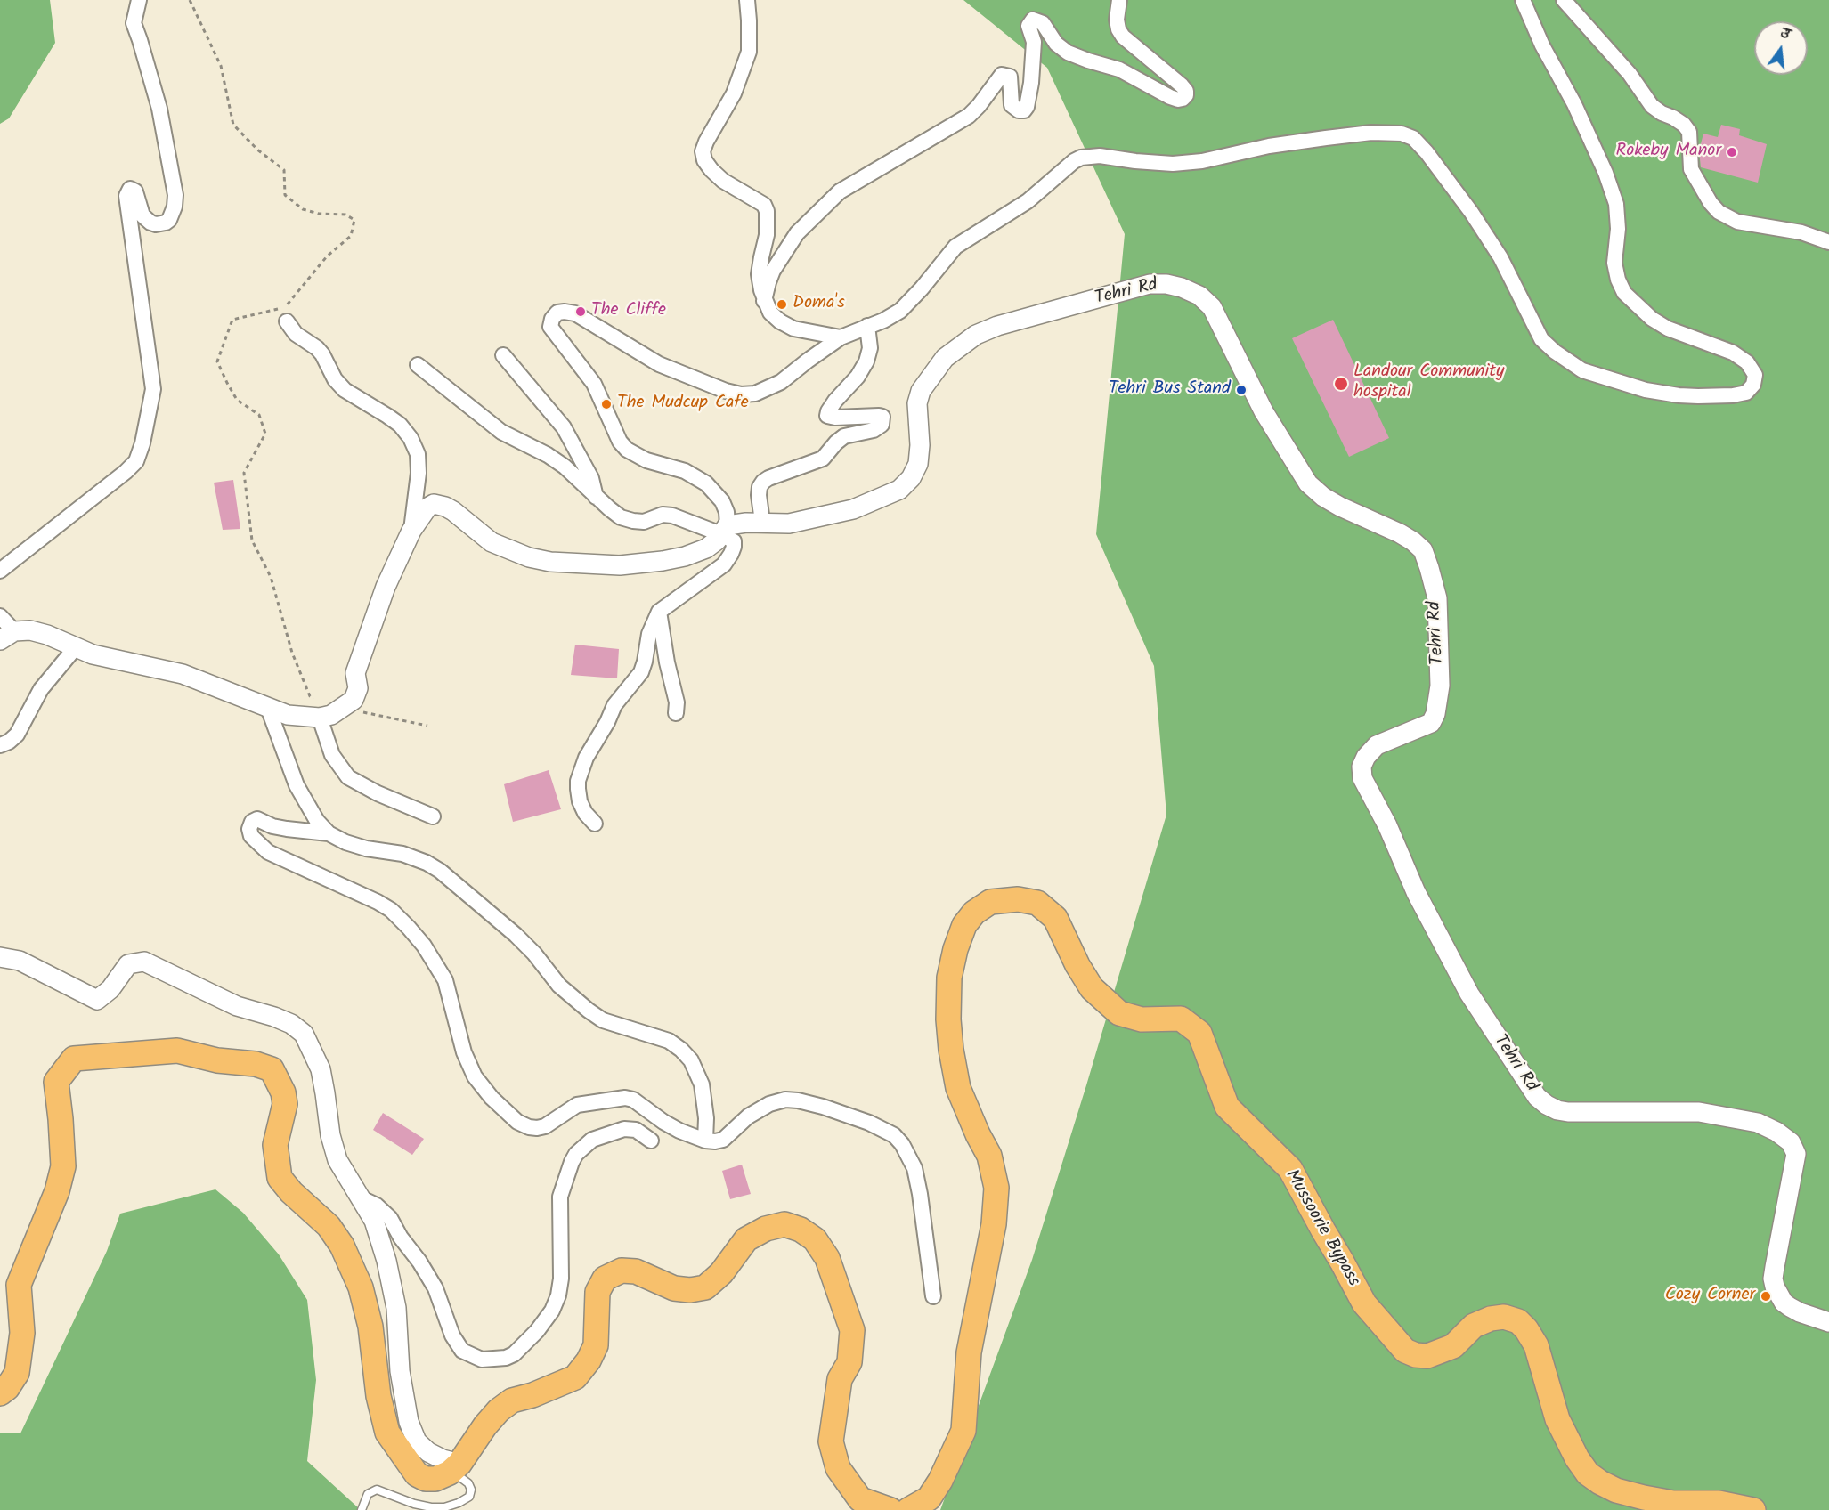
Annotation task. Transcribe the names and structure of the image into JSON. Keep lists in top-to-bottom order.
{
  "streets": {
    "highway": ["Mussoorie Bypass"],
    "street": ["Tehri Rd"]
  },
  "places": [
    "Rokeby Manor",
    "Doma's",
    "The Cliffe",
    "Landour Community hospital",
    "Tehri Bus Stand",
    "The Mudcup Cafe",
    "Cozy Corner"
  ],
  "north": "top"
}
